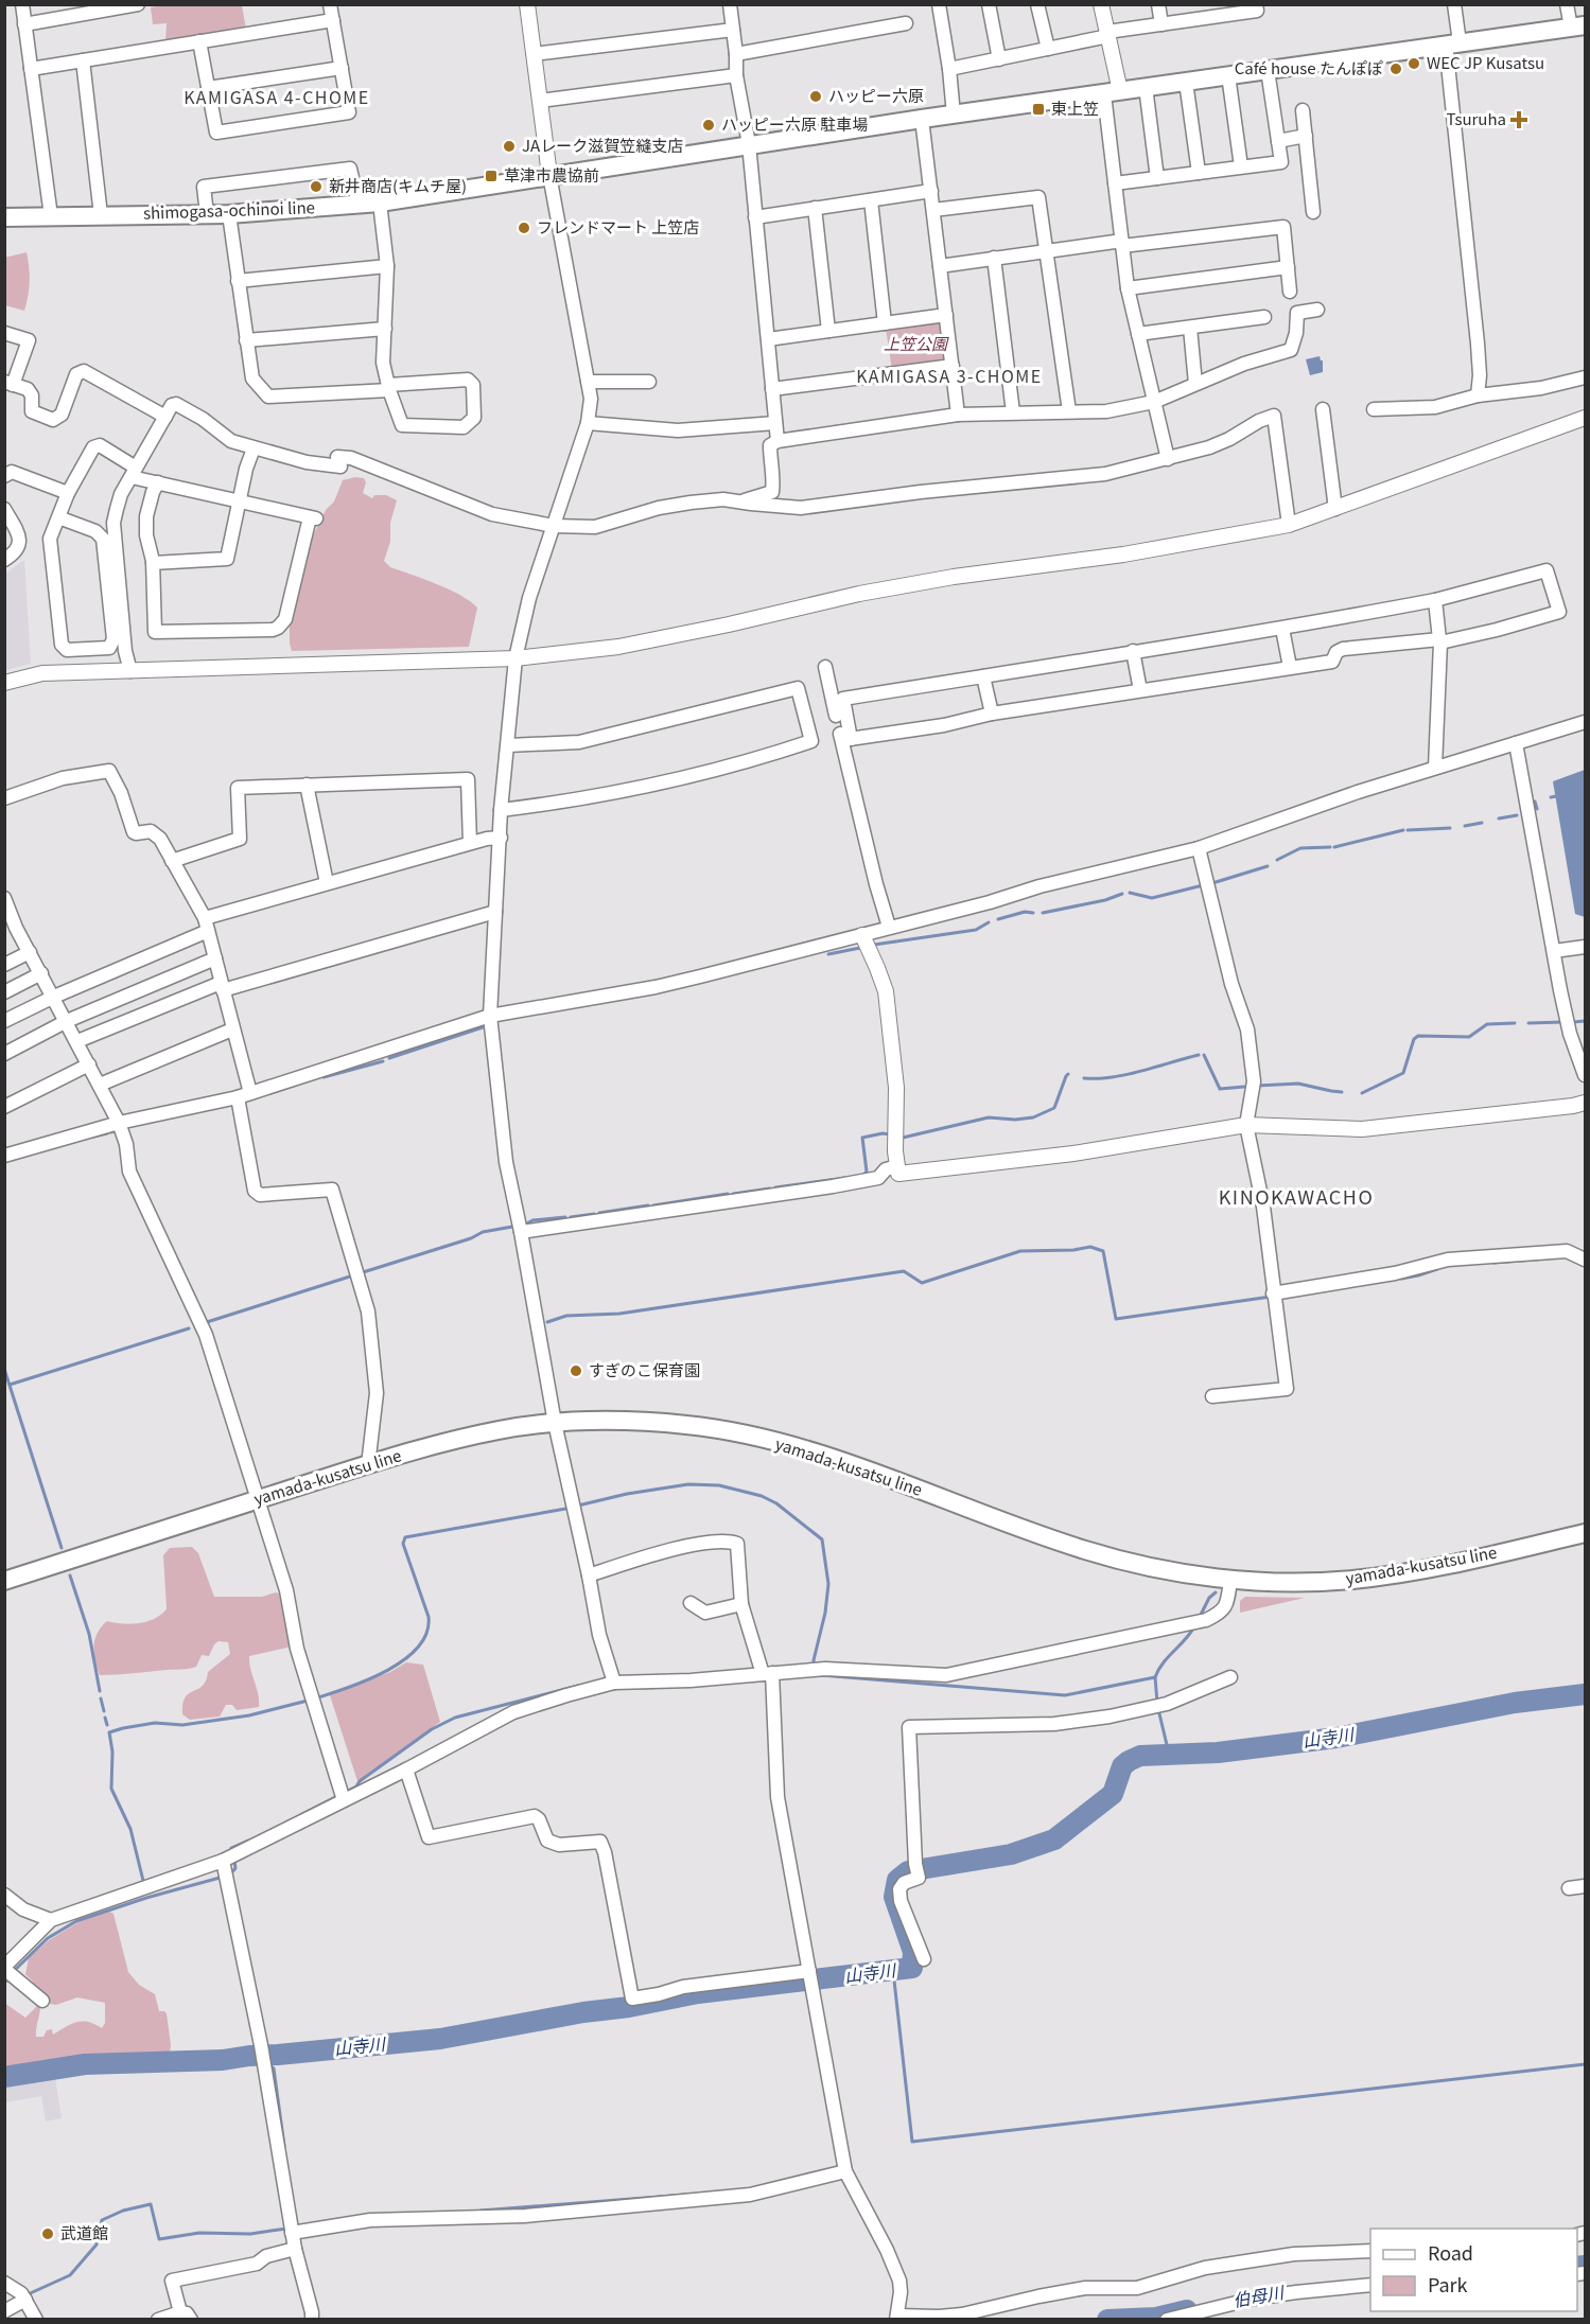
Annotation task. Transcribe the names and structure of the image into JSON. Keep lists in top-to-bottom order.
{
  "streets": {
    "main road": ["shimogasa-ochinoi line", "yamada-kusatsu line"]
  },
  "districts": ["KAMIGASA 4-CHOME", "KAMIGASA 3-CHOME", "KINOKAWACHO"],
  "water": ["山寺川", "伯母川"],
  "parks": ["上笠公園"],
  "places": {
    "other": [
      "WEC JP Kusatsu",
      "Café house たんぽぽ",
      "ハッピー六原",
      "ハッピー六原 駐車場",
      "JAレーク滋賀笠縫支店",
      "新井商店(キムチ屋)",
      "フレンドマート 上笠店",
      "すぎのこ保育園",
      "武道館"
    ],
    "transit": ["東上笠", "草津市農協前"],
    "health": ["Tsuruha"]
  },
  "legend": ["Road", "Park"]
}
